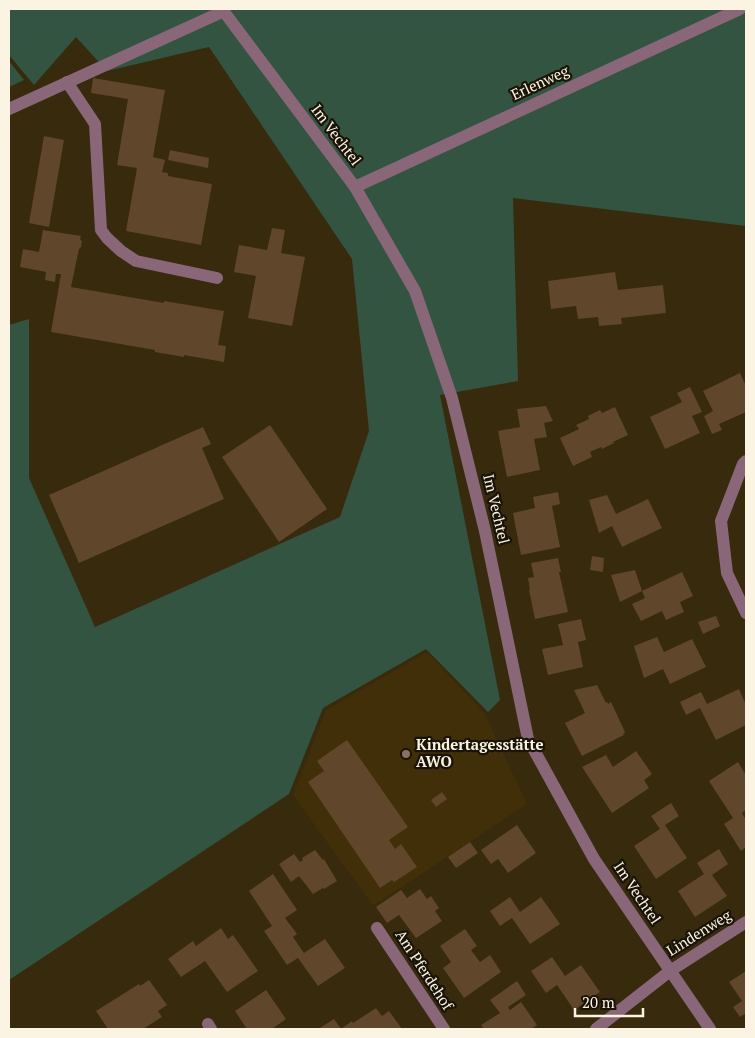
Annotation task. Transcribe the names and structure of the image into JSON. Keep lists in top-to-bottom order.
{
  "streets": {
    "street": [
      "Erlenweg",
      "Im Vechtel",
      "Lindenweg",
      "Am Pferdehof"
    ]
  },
  "crossings": [
    ["Erlenweg", "Im Vechtel"],
    ["Im Vechtel", "Lindenweg"]
  ],
  "places": ["Kindertagesstätte AWO"],
  "scale_bar": "20 m"
}
